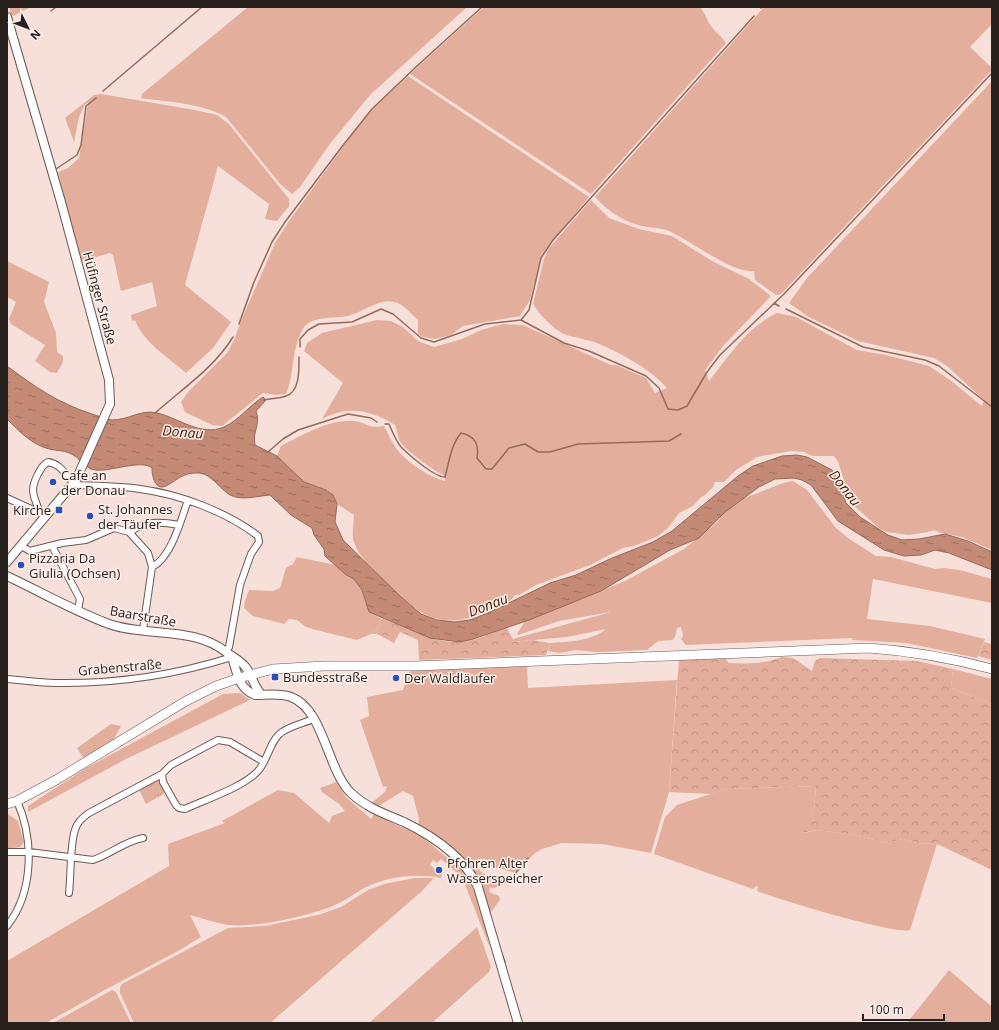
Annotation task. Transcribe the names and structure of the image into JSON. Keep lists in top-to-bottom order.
{
  "streets": {
    "street": ["Hüfinger Straße", "Baarstraße", "Grabenstraße"]
  },
  "crossings": [
    ["Baarstraße", "Grabenstraße"]
  ],
  "water": ["Donau"],
  "places": {
    "other": [
      "Cafe an der Donau",
      "St. Johannes der Täufer",
      "Pizzaria Da Giulia (Ochsen)",
      "Der Waldläufer",
      "Pfohren Alter Wasserspeicher"
    ],
    "transit": ["Kirche", "Bundesstraße"]
  },
  "scale_bar": "100 m",
  "north": "bottom right"
}
